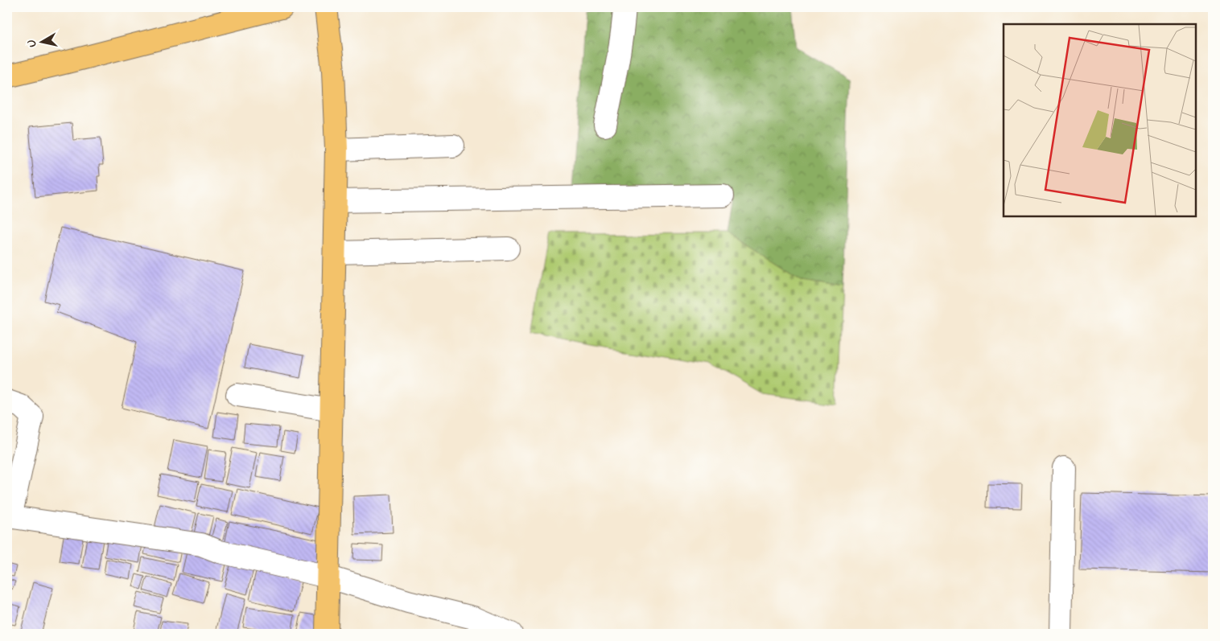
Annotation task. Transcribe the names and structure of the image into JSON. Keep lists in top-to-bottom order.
{
  "north": "left"
}
